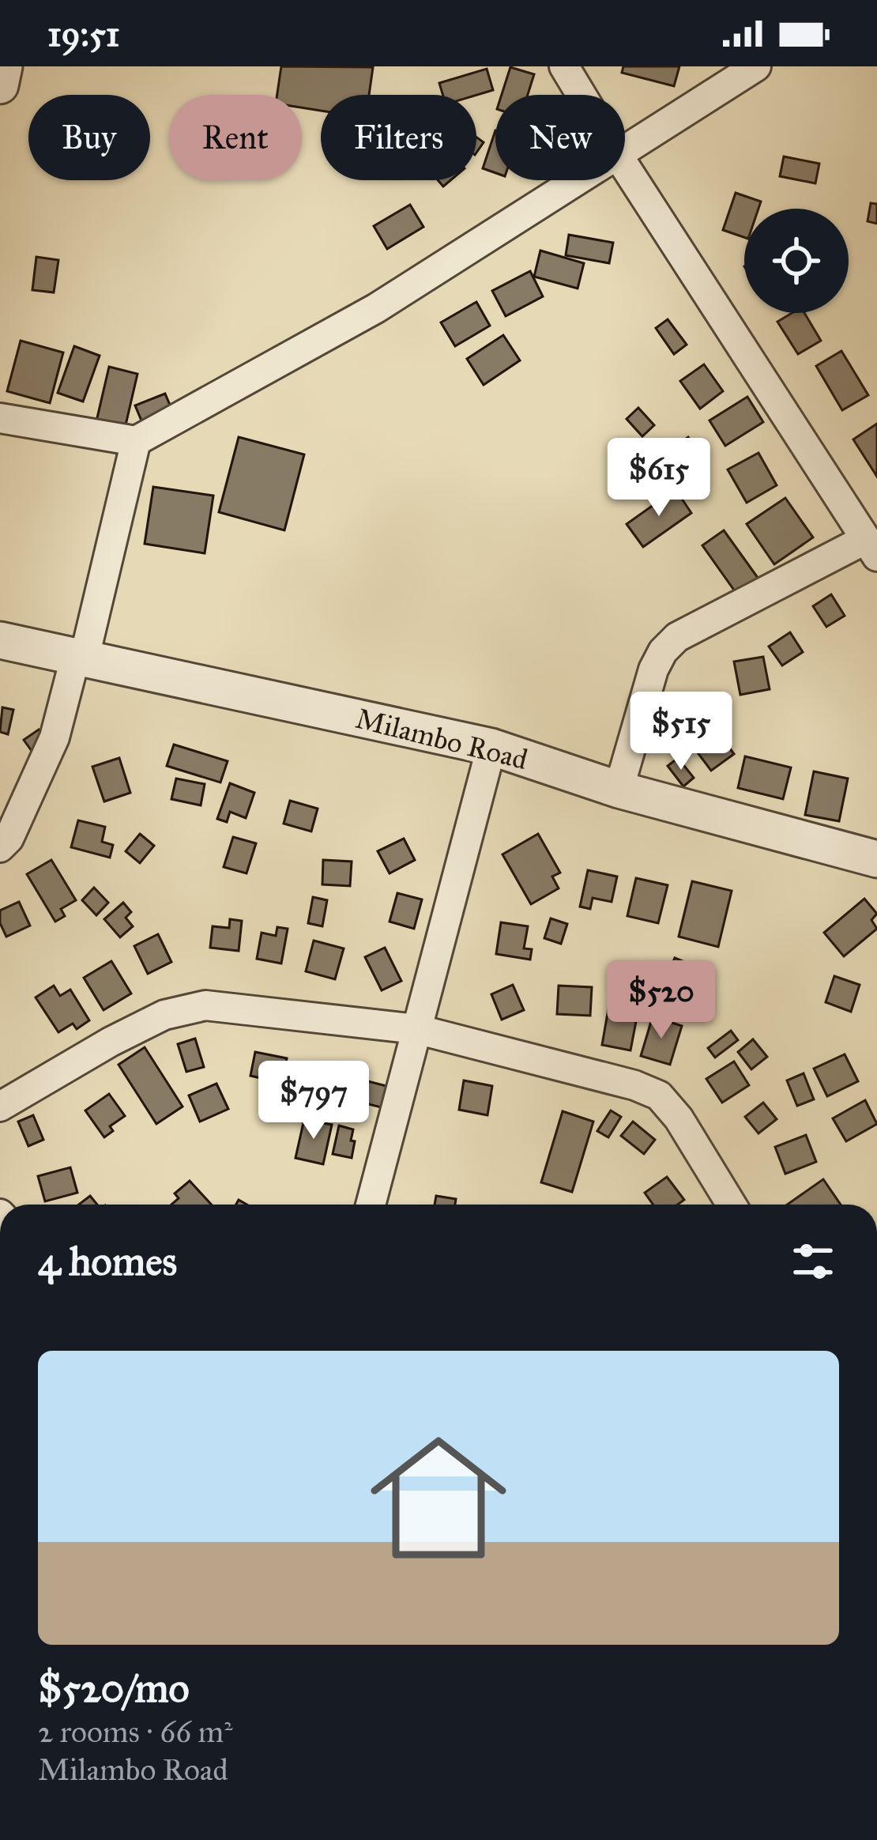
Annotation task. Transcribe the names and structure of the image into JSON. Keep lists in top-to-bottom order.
{
  "streets": {
    "street": ["Milambo Road"]
  },
  "page": {
    "status": "19:51",
    "chip": [
      "Buy",
      "Rent",
      "Filters",
      "New"
    ],
    "price": [
      "$615",
      "$515",
      "$520",
      "$797"
    ],
    "heading": "4 homes",
    "list": [
      {
        "name": "$520/mo",
        "note": "2 rooms · 66 m² · Milambo Road"
      }
    ]
  }
}
